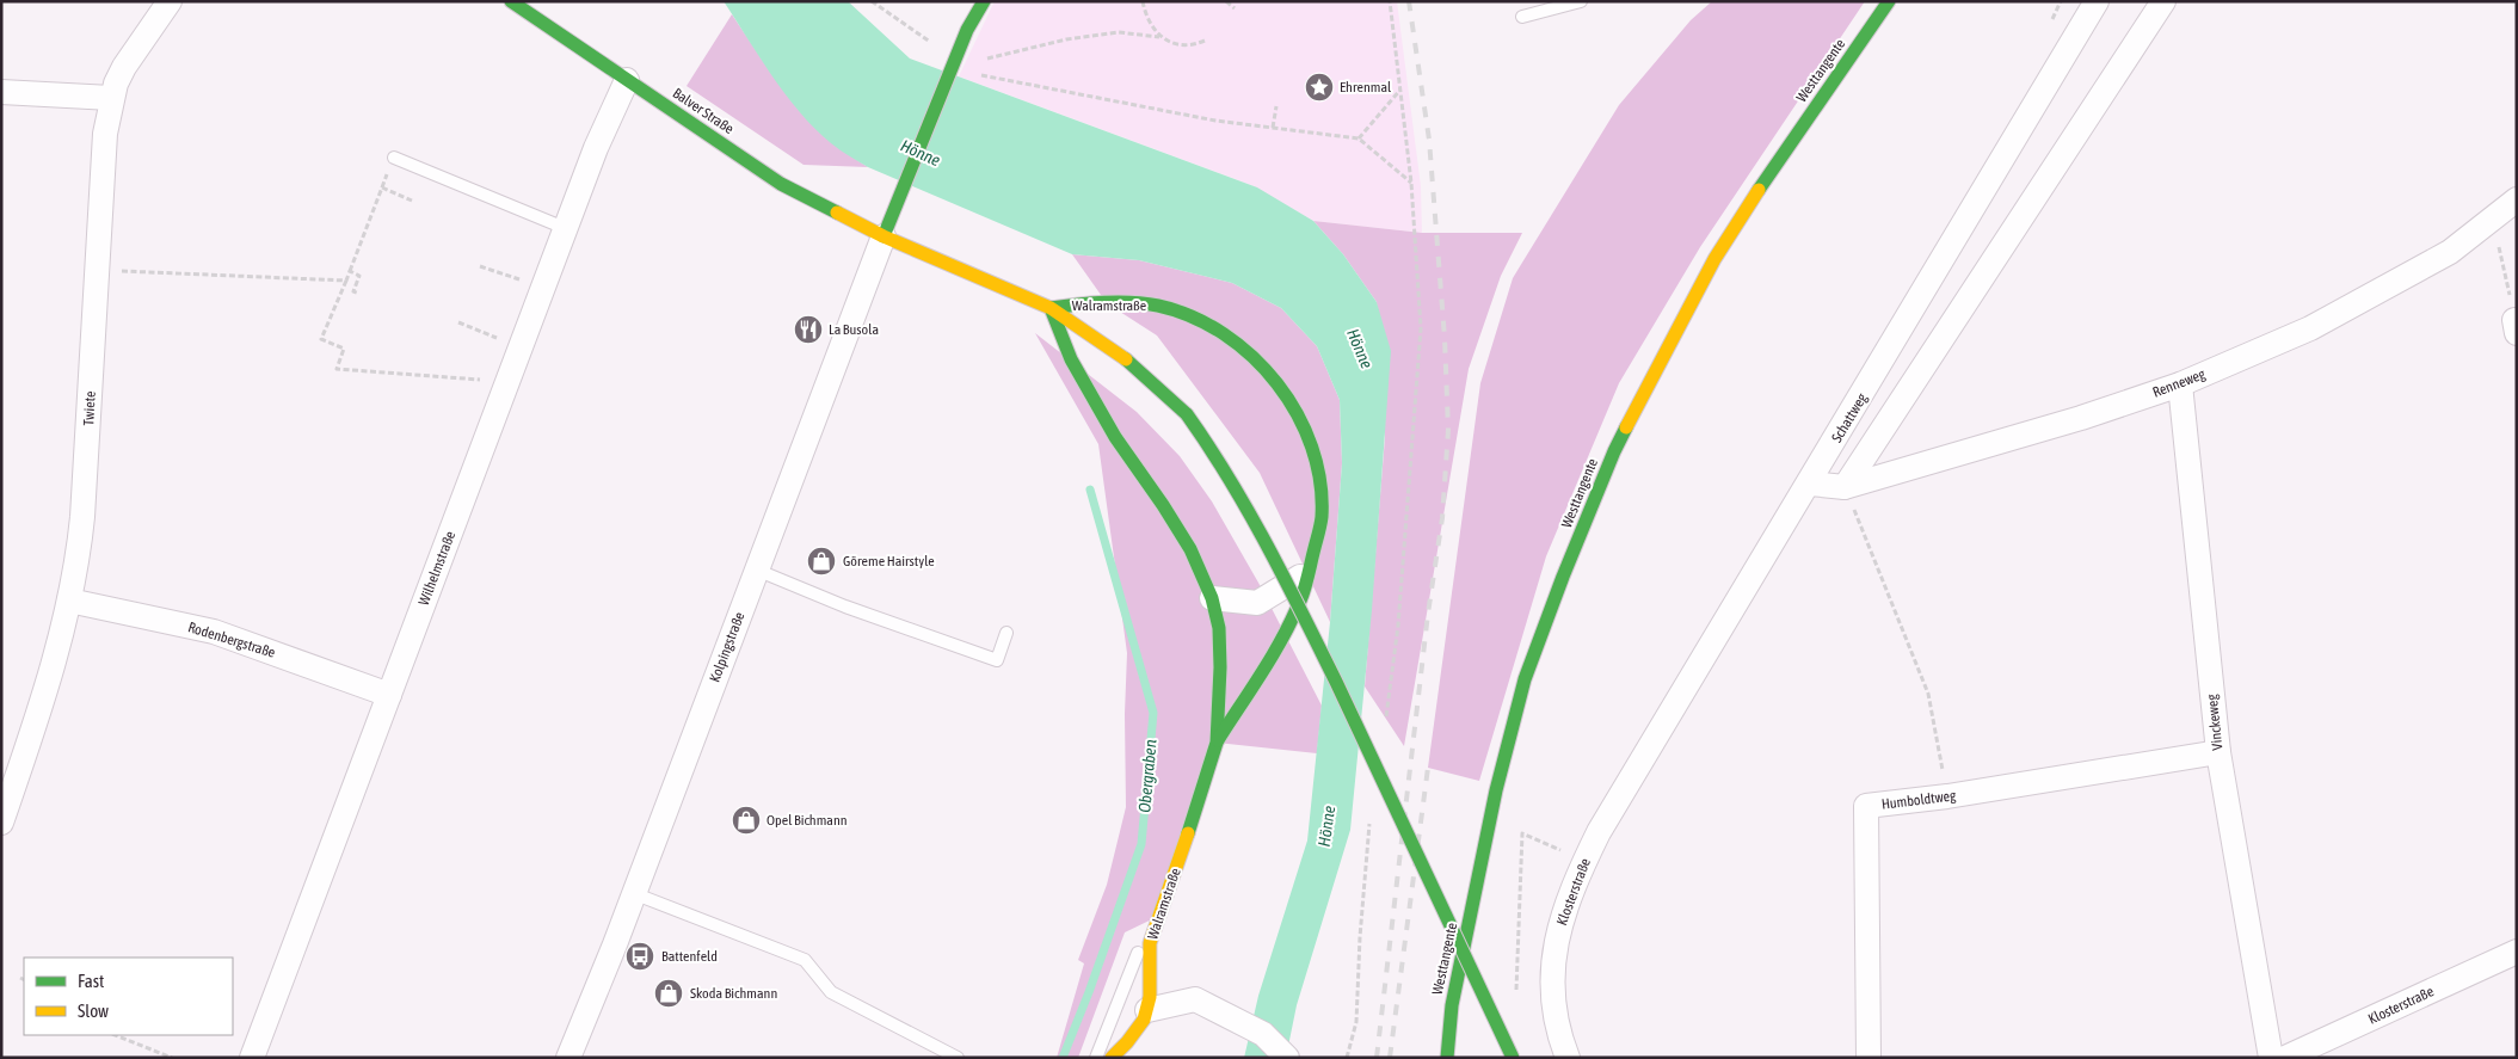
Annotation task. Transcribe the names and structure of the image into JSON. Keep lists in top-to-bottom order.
{
  "streets": {
    "street": [
      "Westtangente",
      "Balver Straße",
      "Walramstraße",
      "Renneweg",
      "Twiete",
      "Schattweg",
      "Wilhelmstraße",
      "Rodenbergstraße",
      "Kolpingstraße",
      "Vinckeweg",
      "Humboldtweg",
      "Klosterstraße"
    ]
  },
  "crossings": [
    ["Balver Straße", "Walramstraße"],
    ["Balver Straße", "Wilhelmstraße"],
    ["Balver Straße", "Kolpingstraße"],
    ["Renneweg", "Schattweg"],
    ["Renneweg", "Vinckeweg"],
    ["Twiete", "Rodenbergstraße"],
    ["Schattweg", "Klosterstraße"],
    ["Wilhelmstraße", "Rodenbergstraße"],
    ["Vinckeweg", "Humboldtweg"]
  ],
  "water": ["Hönne", "Obergraben"],
  "places": {
    "place": ["Ehrenmal"],
    "restaurant": ["La Busola"],
    "shop": ["Göreme Hairstyle", "Opel Bichmann", "Skoda Bichmann"],
    "bus stop": ["Battenfeld"]
  },
  "legend": ["Fast", "Slow"]
}
